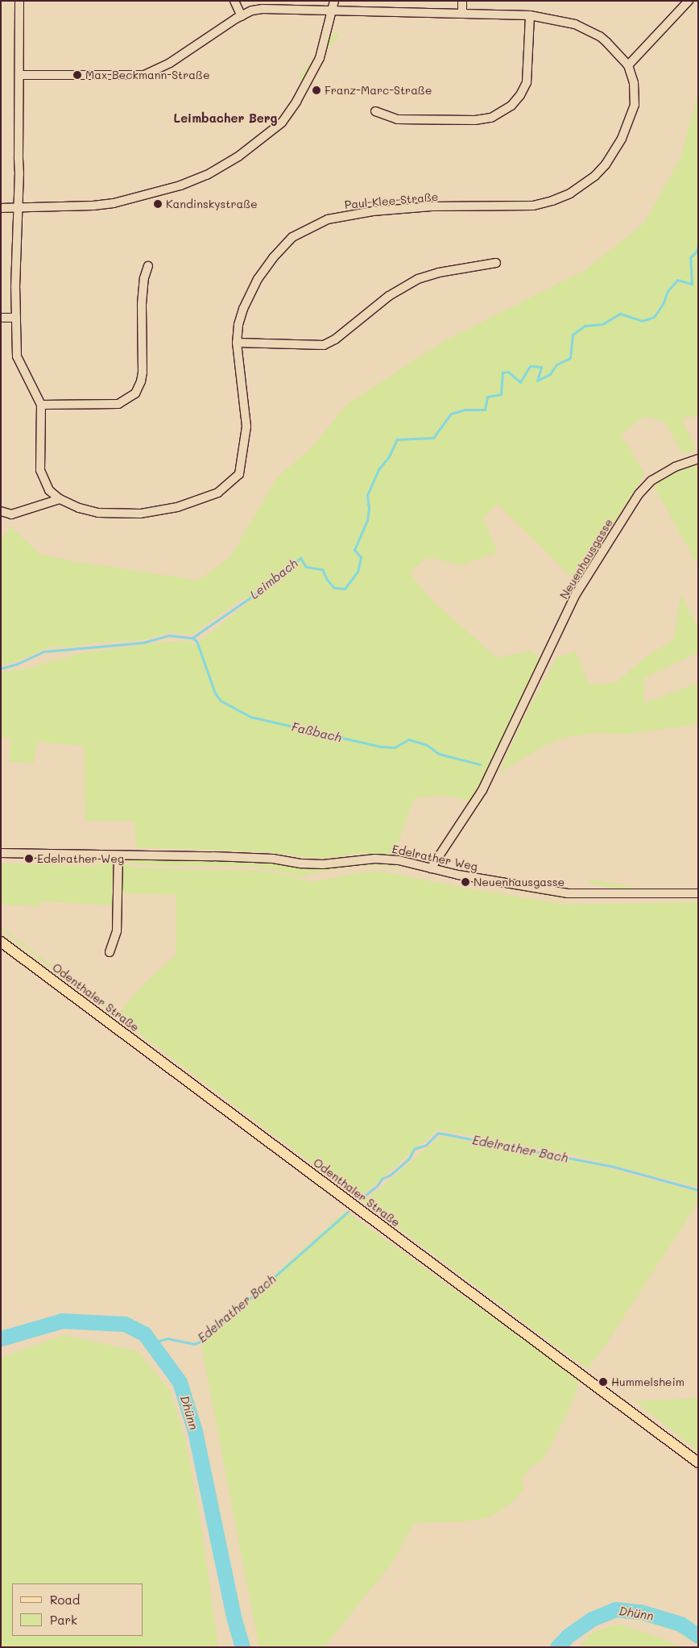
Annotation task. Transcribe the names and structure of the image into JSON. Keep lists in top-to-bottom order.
{
  "streets": {
    "main road": ["Odenthaler Straße"],
    "street": ["Paul-Klee-Straße", "Neuenhausgasse", "Edelrather Weg"]
  },
  "crossings": [
    ["Neuenhausgasse", "Edelrather Weg"]
  ],
  "districts": ["Leimbacher Berg"],
  "water": [
    "Leimbach",
    "Faßbach",
    "Edelrather Bach",
    "Dhünn"
  ],
  "places": [
    "Max-Beckmann-Straße",
    "Franz-Marc-Straße",
    "Kandinskystraße",
    "Edelrather Weg",
    "Neuenhausgasse",
    "Hummelsheim"
  ],
  "legend": ["Road", "Park"]
}
